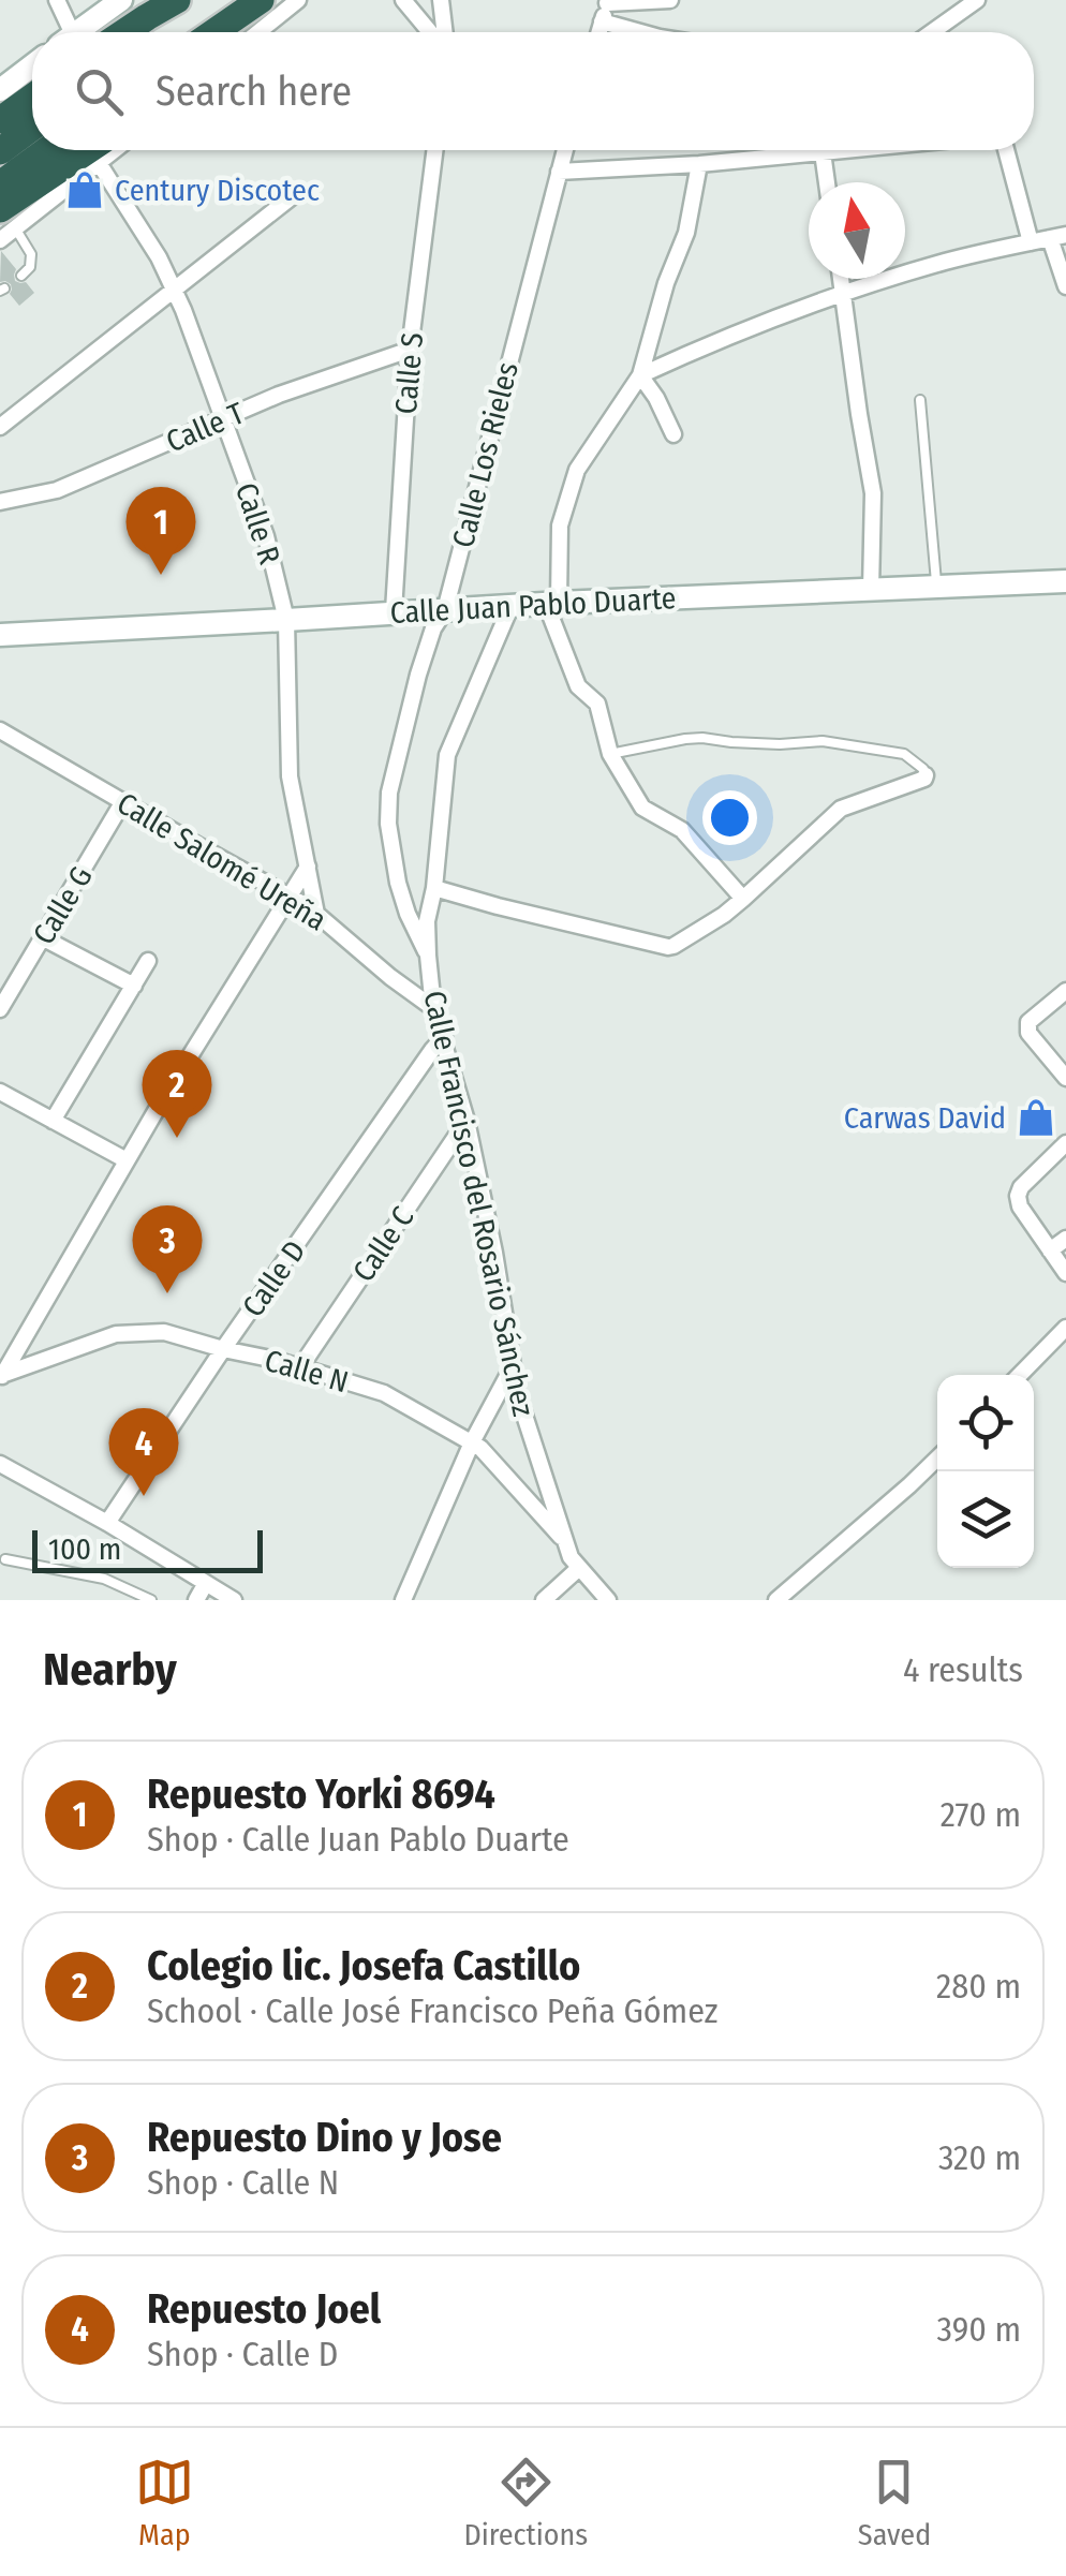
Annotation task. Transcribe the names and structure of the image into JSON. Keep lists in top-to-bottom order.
{
  "streets": {
    "street": [
      "Calle S",
      "Calle T",
      "Calle Los Rieles",
      "Calle R",
      "Calle Juan Pablo Duarte",
      "Calle Salomé Ureña",
      "Calle G",
      "Calle Francisco del Rosario Sánchez",
      "Calle C",
      "Calle D",
      "Calle N"
    ]
  },
  "crossings": [
    ["Calle S", "Calle T"],
    ["Calle S", "Calle Juan Pablo Duarte"],
    ["Calle T", "Calle R"],
    ["Calle Los Rieles", "Calle Juan Pablo Duarte"],
    ["Calle Los Rieles", "Calle Francisco del Rosario Sánchez"],
    ["Calle R", "Calle Juan Pablo Duarte"],
    ["Calle R", "Calle Salomé Ureña"],
    ["Calle Juan Pablo Duarte", "Calle Francisco del Rosario Sánchez"],
    ["Calle Salomé Ureña", "Calle G"],
    ["Calle Salomé Ureña", "Calle Francisco del Rosario Sánchez"],
    ["Calle Francisco del Rosario Sánchez", "Calle C"],
    ["Calle Francisco del Rosario Sánchez", "Calle D"],
    ["Calle Francisco del Rosario Sánchez", "Calle N"],
    ["Calle C", "Calle N"],
    ["Calle D", "Calle N"]
  ],
  "places": {
    "shop": ["Century Discotec", "Carwas David"]
  },
  "scale_bar": "100 m",
  "north": "top",
  "page": {
    "search": "Search here",
    "pins": [
      "1",
      "2",
      "3",
      "4"
    ],
    "scale": "100 m",
    "heading": ["Nearby", "4 results"],
    "list": [
      {
        "mark": "1",
        "name": "Repuesto Yorki 8694",
        "note": "Shop · Calle Juan Pablo Duarte",
        "value": "270 m"
      },
      {
        "mark": "2",
        "name": "Colegio lic. Josefa Castillo",
        "note": "School · Calle José Francisco Peña Gómez",
        "value": "280 m"
      },
      {
        "mark": "3",
        "name": "Repuesto Dino y Jose",
        "note": "Shop · Calle N",
        "value": "320 m"
      },
      {
        "mark": "4",
        "name": "Repuesto Joel",
        "note": "Shop · Calle D",
        "value": "390 m"
      }
    ],
    "nav": ["Map", "Directions", "Saved"]
  }
}
